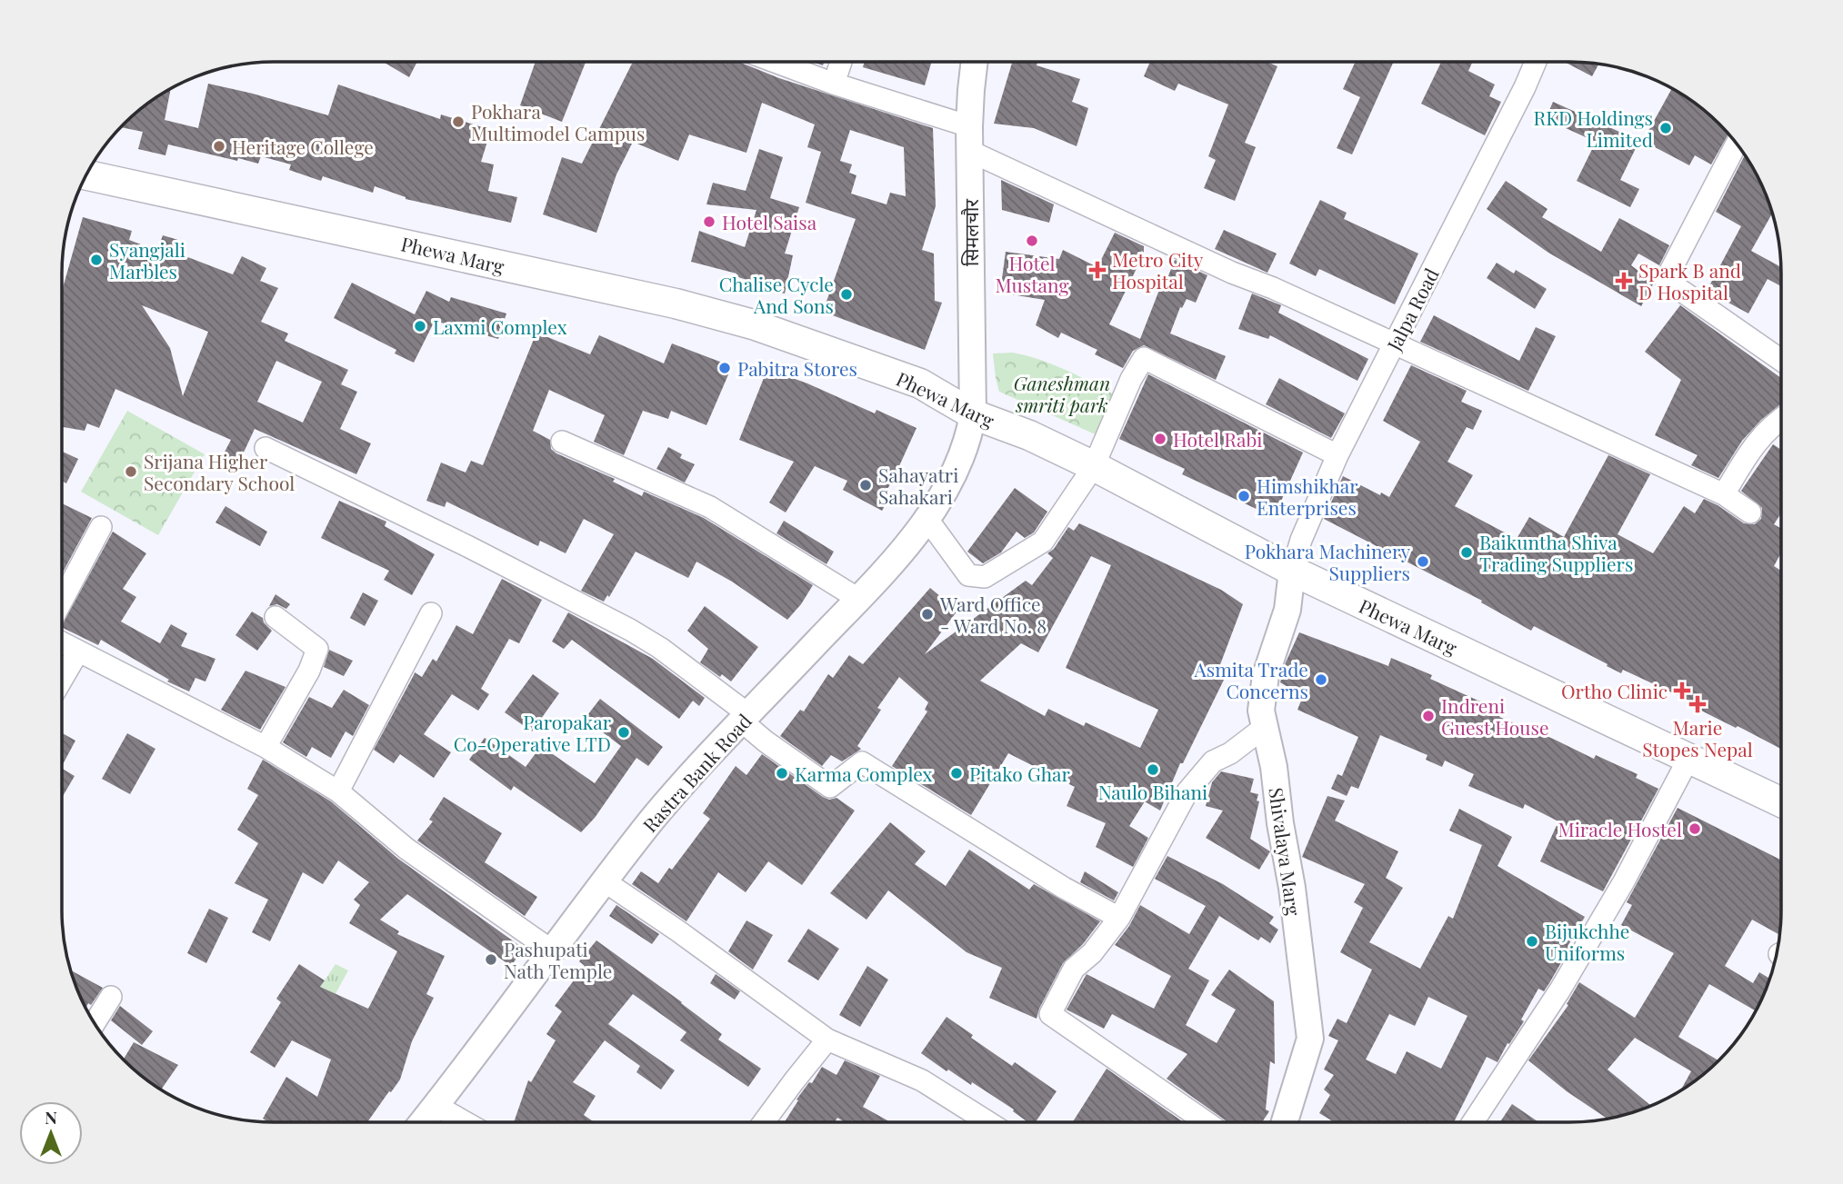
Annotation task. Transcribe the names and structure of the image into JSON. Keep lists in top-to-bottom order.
{
  "streets": {
    "highway": ["Phewa Marg"],
    "main road": ["सिमलचौर", "Rastra Bank Road", "Shivalaya Marg"],
    "street": ["Jalpa Road"]
  },
  "crossings": [
    ["सिमलचौर", "Phewa Marg"],
    ["सिमलचौर", "Rastra Bank Road"],
    ["Phewa Marg", "Jalpa Road"],
    ["Phewa Marg", "Rastra Bank Road"],
    ["Phewa Marg", "Shivalaya Marg"],
    ["Jalpa Road", "Shivalaya Marg"]
  ],
  "parks": ["Ganeshman smriti park"],
  "places": {
    "other": [
      "Pokhara Multimodel Campus",
      "RKD Holdings Limited",
      "Heritage College",
      "Hotel Saisa",
      "Hotel Mustang",
      "Syangjali Marbles",
      "Chalise Cycle And Sons",
      "Laxmi Complex",
      "Pabitra Stores",
      "Hotel Rabi",
      "Srijana Higher Secondary School",
      "Sahayatri Sahakari",
      "Himshikhar Enterprises",
      "Baikuntha Shiva Trading Suppliers",
      "Pokhara Machinery Suppliers",
      "Ward Office - Ward No. 8",
      "Asmita Trade Concerns",
      "Indreni Guest House",
      "Paropakar Co-Operative LTD",
      "Naulo Bihani",
      "Karma Complex",
      "Pitako Ghar",
      "Miracle Hostel",
      "Bijukchhe Uniforms",
      "Pashupati Nath Temple"
    ],
    "health": [
      "Metro City Hospital",
      "Spark B and D Hospital",
      "Ortho Clinic",
      "Marie Stopes Nepal"
    ]
  },
  "north": "top"
}
